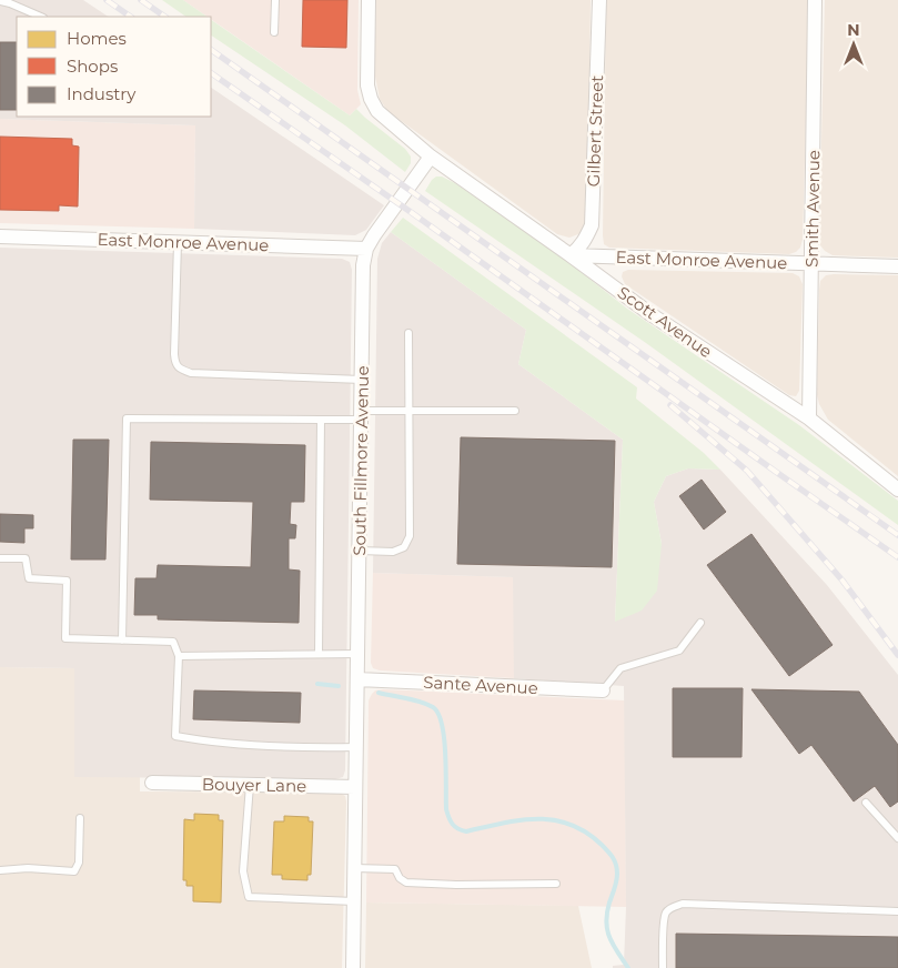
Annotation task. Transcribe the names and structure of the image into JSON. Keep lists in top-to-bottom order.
{
  "streets": {
    "street": [
      "Gilbert Street",
      "Smith Avenue",
      "East Monroe Avenue",
      "Scott Avenue",
      "South Fillmore Avenue",
      "Sante Avenue",
      "Bouyer Lane"
    ]
  },
  "crossings": [
    ["Gilbert Street", "East Monroe Avenue"],
    ["Gilbert Street", "Scott Avenue"],
    ["Smith Avenue", "East Monroe Avenue"],
    ["Smith Avenue", "Scott Avenue"],
    ["East Monroe Avenue", "Scott Avenue"],
    ["East Monroe Avenue", "South Fillmore Avenue"],
    ["Scott Avenue", "South Fillmore Avenue"],
    ["South Fillmore Avenue", "Sante Avenue"],
    ["South Fillmore Avenue", "Bouyer Lane"]
  ],
  "legend": ["Homes", "Shops", "Industry"],
  "north": "top"
}
